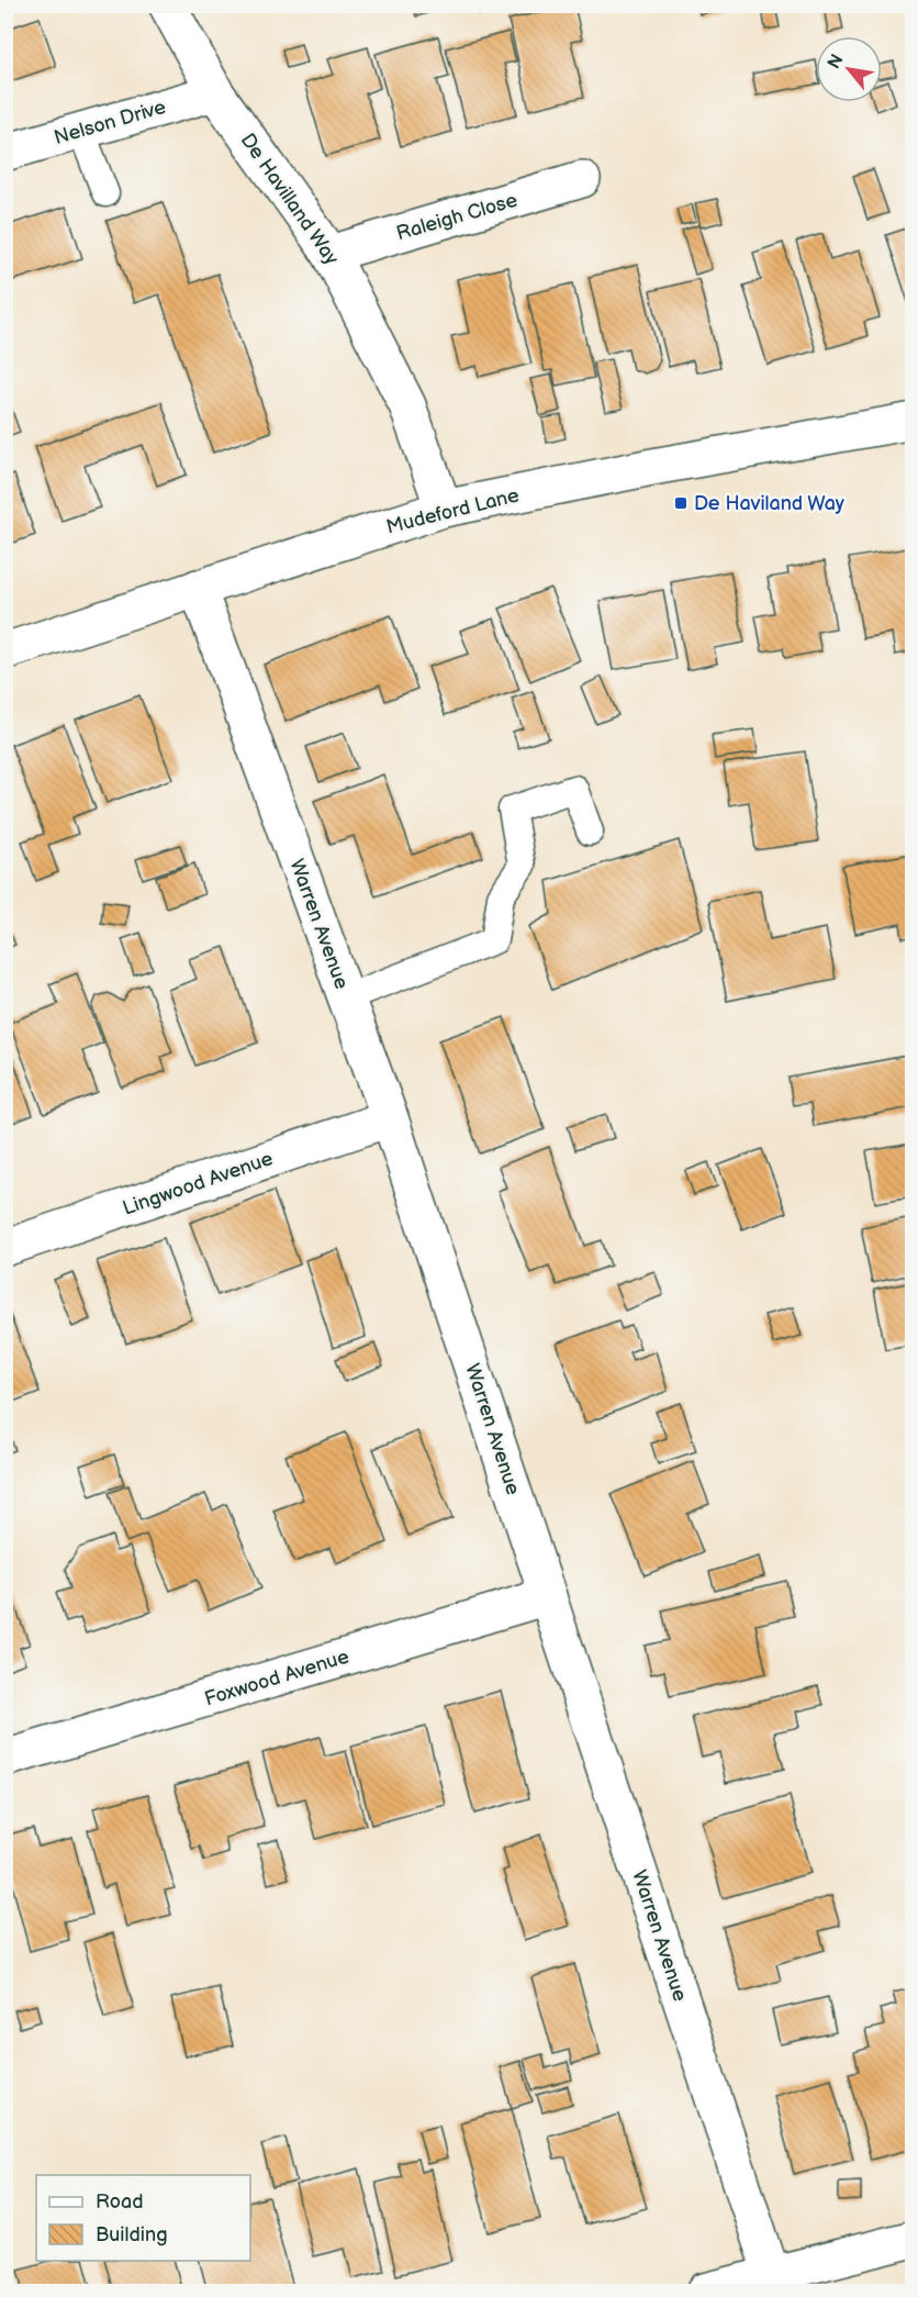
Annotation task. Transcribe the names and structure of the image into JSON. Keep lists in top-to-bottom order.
{
  "streets": {
    "street": [
      "Nelson Drive",
      "De Havilland Way",
      "Raleigh Close",
      "Mudeford Lane",
      "Warren Avenue",
      "Lingwood Avenue",
      "Foxwood Avenue"
    ]
  },
  "crossings": [
    ["Nelson Drive", "De Havilland Way"],
    ["De Havilland Way", "Raleigh Close"],
    ["De Havilland Way", "Mudeford Lane"],
    ["Mudeford Lane", "Warren Avenue"],
    ["Warren Avenue", "Lingwood Avenue"],
    ["Warren Avenue", "Foxwood Avenue"]
  ],
  "places": {
    "transit": ["De Haviland Way"]
  },
  "legend": ["Road", "Building"],
  "north": "top left"
}
